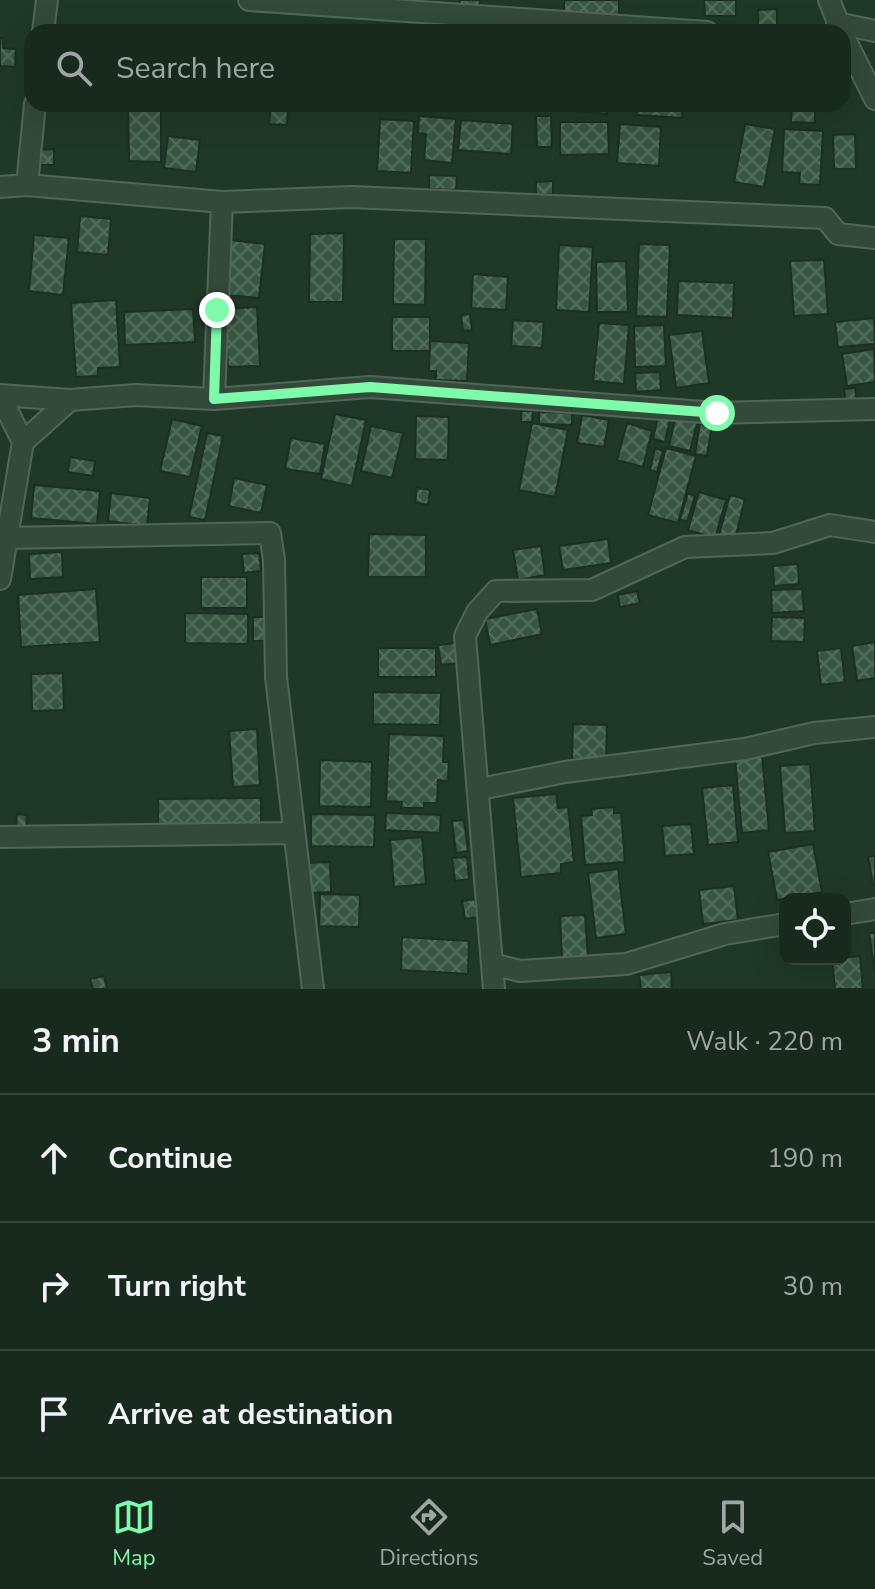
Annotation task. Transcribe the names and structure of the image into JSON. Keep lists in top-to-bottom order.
{
  "page": {
    "search": "Search here",
    "heading": ["3 min", "Walk · 220 m"],
    "list": [
      ["Continue", "190 m"],
      ["Turn right", "30 m"],
      "Arrive at destination"
    ],
    "nav": ["Map", "Directions", "Saved"]
  }
}
